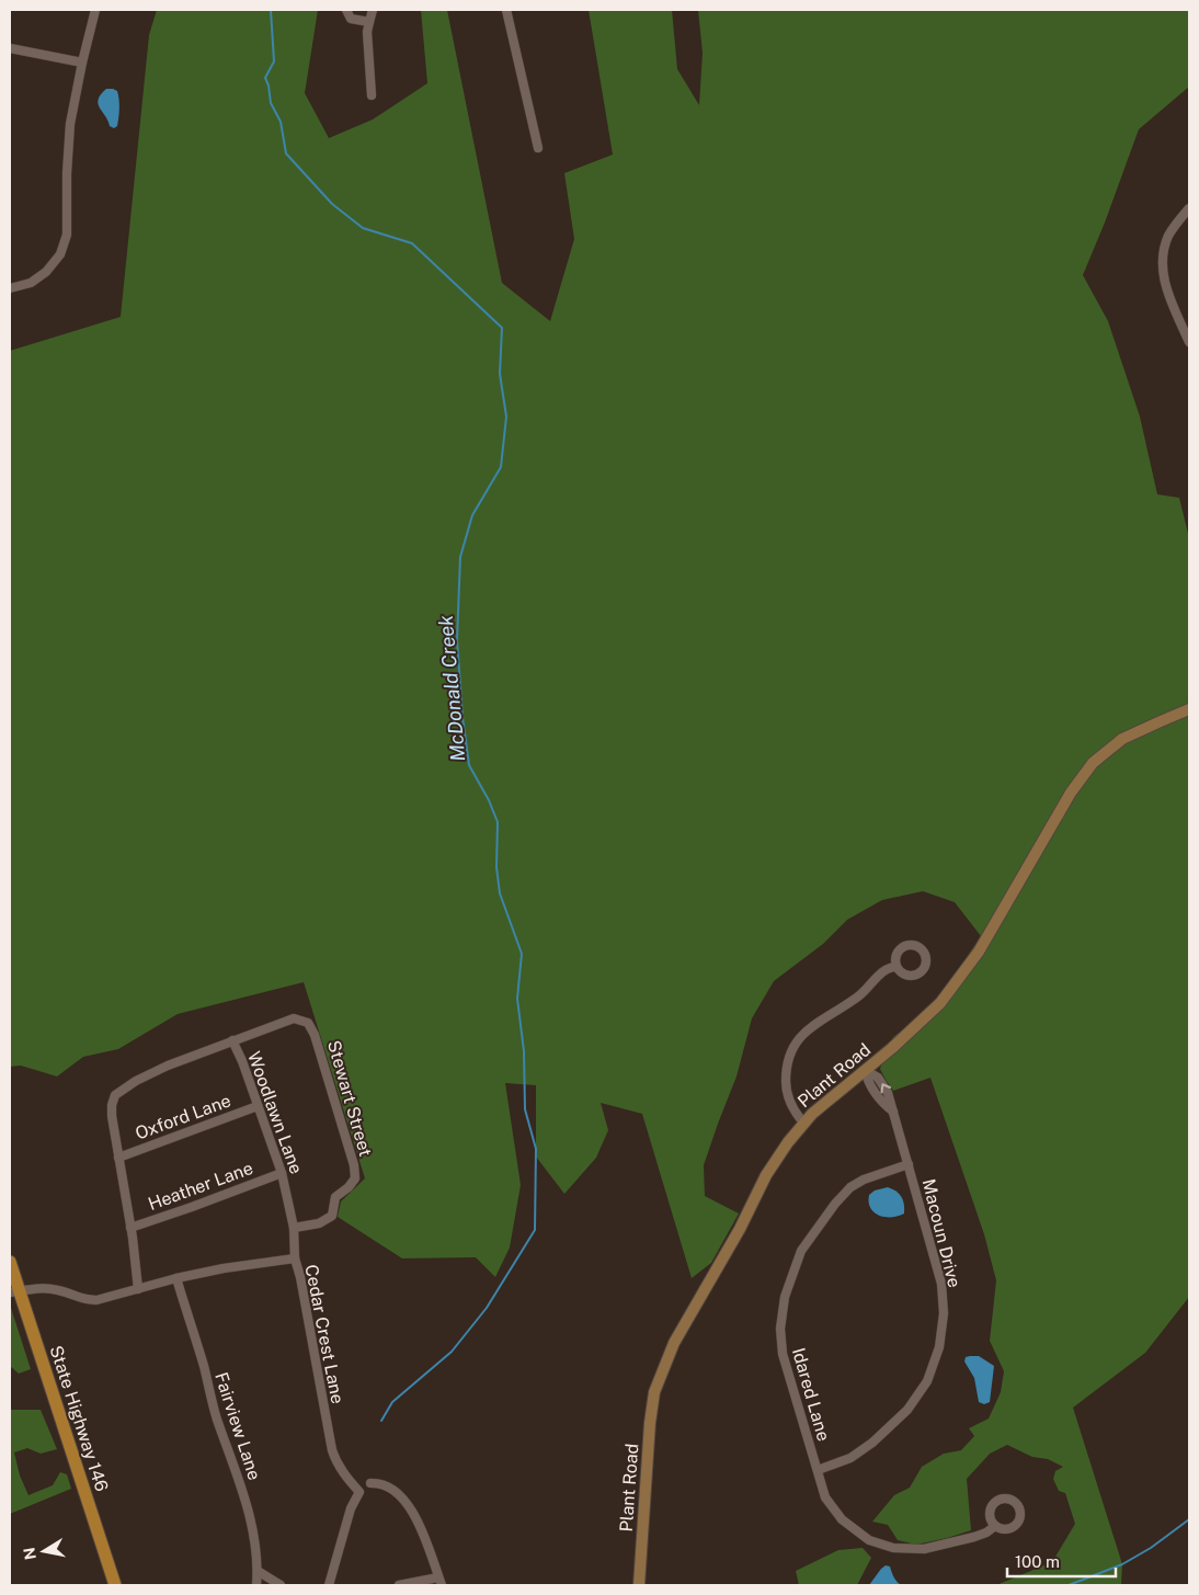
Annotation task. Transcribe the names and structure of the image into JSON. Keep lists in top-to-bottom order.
{
  "streets": {
    "main road": ["State Highway 146"],
    "street": [
      "Plant Road",
      "Stewart Street",
      "Woodlawn Lane",
      "Oxford Lane",
      "Heather Lane",
      "Macoun Drive",
      "Cedar Crest Lane",
      "Idared Lane",
      "Fairview Lane"
    ]
  },
  "crossings": [
    ["Plant Road", "Macoun Drive"],
    ["Stewart Street", "Woodlawn Lane"],
    ["Woodlawn Lane", "Oxford Lane"],
    ["Woodlawn Lane", "Heather Lane"],
    ["Woodlawn Lane", "Cedar Crest Lane"],
    ["Macoun Drive", "Idared Lane"],
    ["Cedar Crest Lane", "State Highway 146"],
    ["Cedar Crest Lane", "Fairview Lane"]
  ],
  "water": ["McDonald Creek"],
  "scale_bar": "100 m",
  "north": "left"
}
